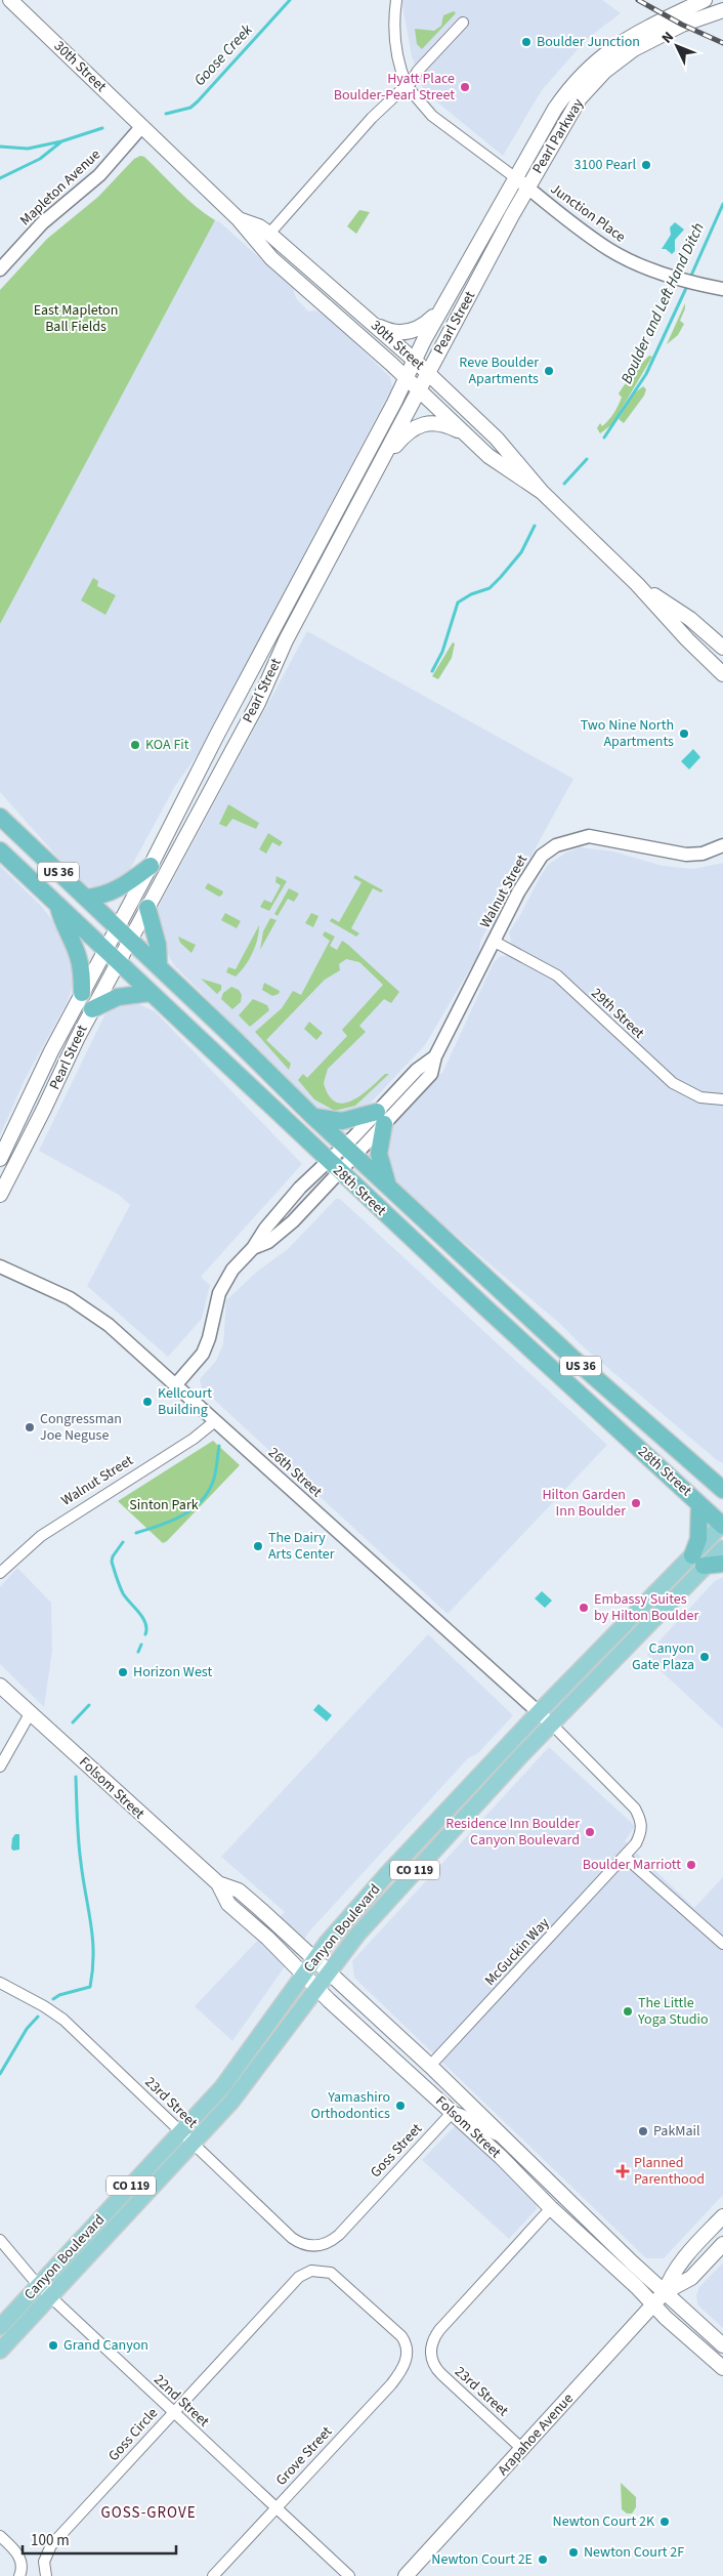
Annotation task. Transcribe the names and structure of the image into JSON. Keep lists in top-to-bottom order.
{
  "streets": {
    "highway": ["US 36", "28th Street", "CO 119"],
    "main road": [
      "30th Street",
      "Pearl Parkway",
      "Pearl Street",
      "Folsom Street",
      "Canyon Boulevard",
      "Arapahoe Avenue"
    ],
    "street": [
      "Mapleton Avenue",
      "Junction Place",
      "Walnut Street",
      "29th Street",
      "26th Street",
      "McGuckin Way",
      "23rd Street",
      "Goss Street",
      "22nd Street",
      "Goss Circle",
      "Grove Street"
    ]
  },
  "crossings": [
    ["30th Street", "Mapleton Avenue"],
    ["30th Street", "Pearl Street"],
    ["Pearl Parkway", "Junction Place"],
    ["Pearl Parkway", "Pearl Street"],
    ["Junction Place", "Pearl Street"],
    ["Pearl Street", "28th Street"],
    ["Walnut Street", "29th Street"],
    ["Walnut Street", "28th Street"],
    ["Walnut Street", "26th Street"],
    ["28th Street", "CO 119"],
    ["28th Street", "Canyon Boulevard"],
    ["26th Street", "Canyon Boulevard"],
    ["26th Street", "McGuckin Way"],
    ["Folsom Street", "Canyon Boulevard"],
    ["Folsom Street", "McGuckin Way"],
    ["Folsom Street", "23rd Street"],
    ["Folsom Street", "Goss Street"],
    ["Folsom Street", "Arapahoe Avenue"],
    ["CO 119", "Canyon Boulevard"],
    ["Canyon Boulevard", "McGuckin Way"],
    ["Canyon Boulevard", "23rd Street"],
    ["Canyon Boulevard", "22nd Street"],
    ["23rd Street", "Goss Street"],
    ["23rd Street", "Arapahoe Avenue"],
    ["22nd Street", "Goss Circle"],
    ["22nd Street", "Grove Street"],
    ["Goss Circle", "Grove Street"]
  ],
  "districts": ["GOSS-GROVE"],
  "water": ["Goose Creek", "Boulder and Left Hand Ditch"],
  "parks": ["East Mapleton Ball Fields", "Sinton Park"],
  "places": {
    "other": [
      "Boulder Junction",
      "Hyatt Place Boulder-Pearl Street",
      "3100 Pearl",
      "Reve Boulder Apartments",
      "Two Nine North Apartments",
      "KOA Fit",
      "Kellcourt Building",
      "Congressman Joe Neguse",
      "Hilton Garden Inn Boulder",
      "The Dairy Arts Center",
      "Embassy Suites by Hilton Boulder",
      "Canyon Gate Plaza",
      "Horizon West",
      "Residence Inn Boulder Canyon Boulevard",
      "Boulder Marriott",
      "The Little Yoga Studio",
      "Yamashiro Orthodontics",
      "PakMail",
      "Grand Canyon",
      "Newton Court 2K",
      "Newton Court 2F",
      "Newton Court 2E"
    ],
    "health": ["Planned Parenthood"]
  },
  "scale_bar": "100 m",
  "north": "top left"
}
